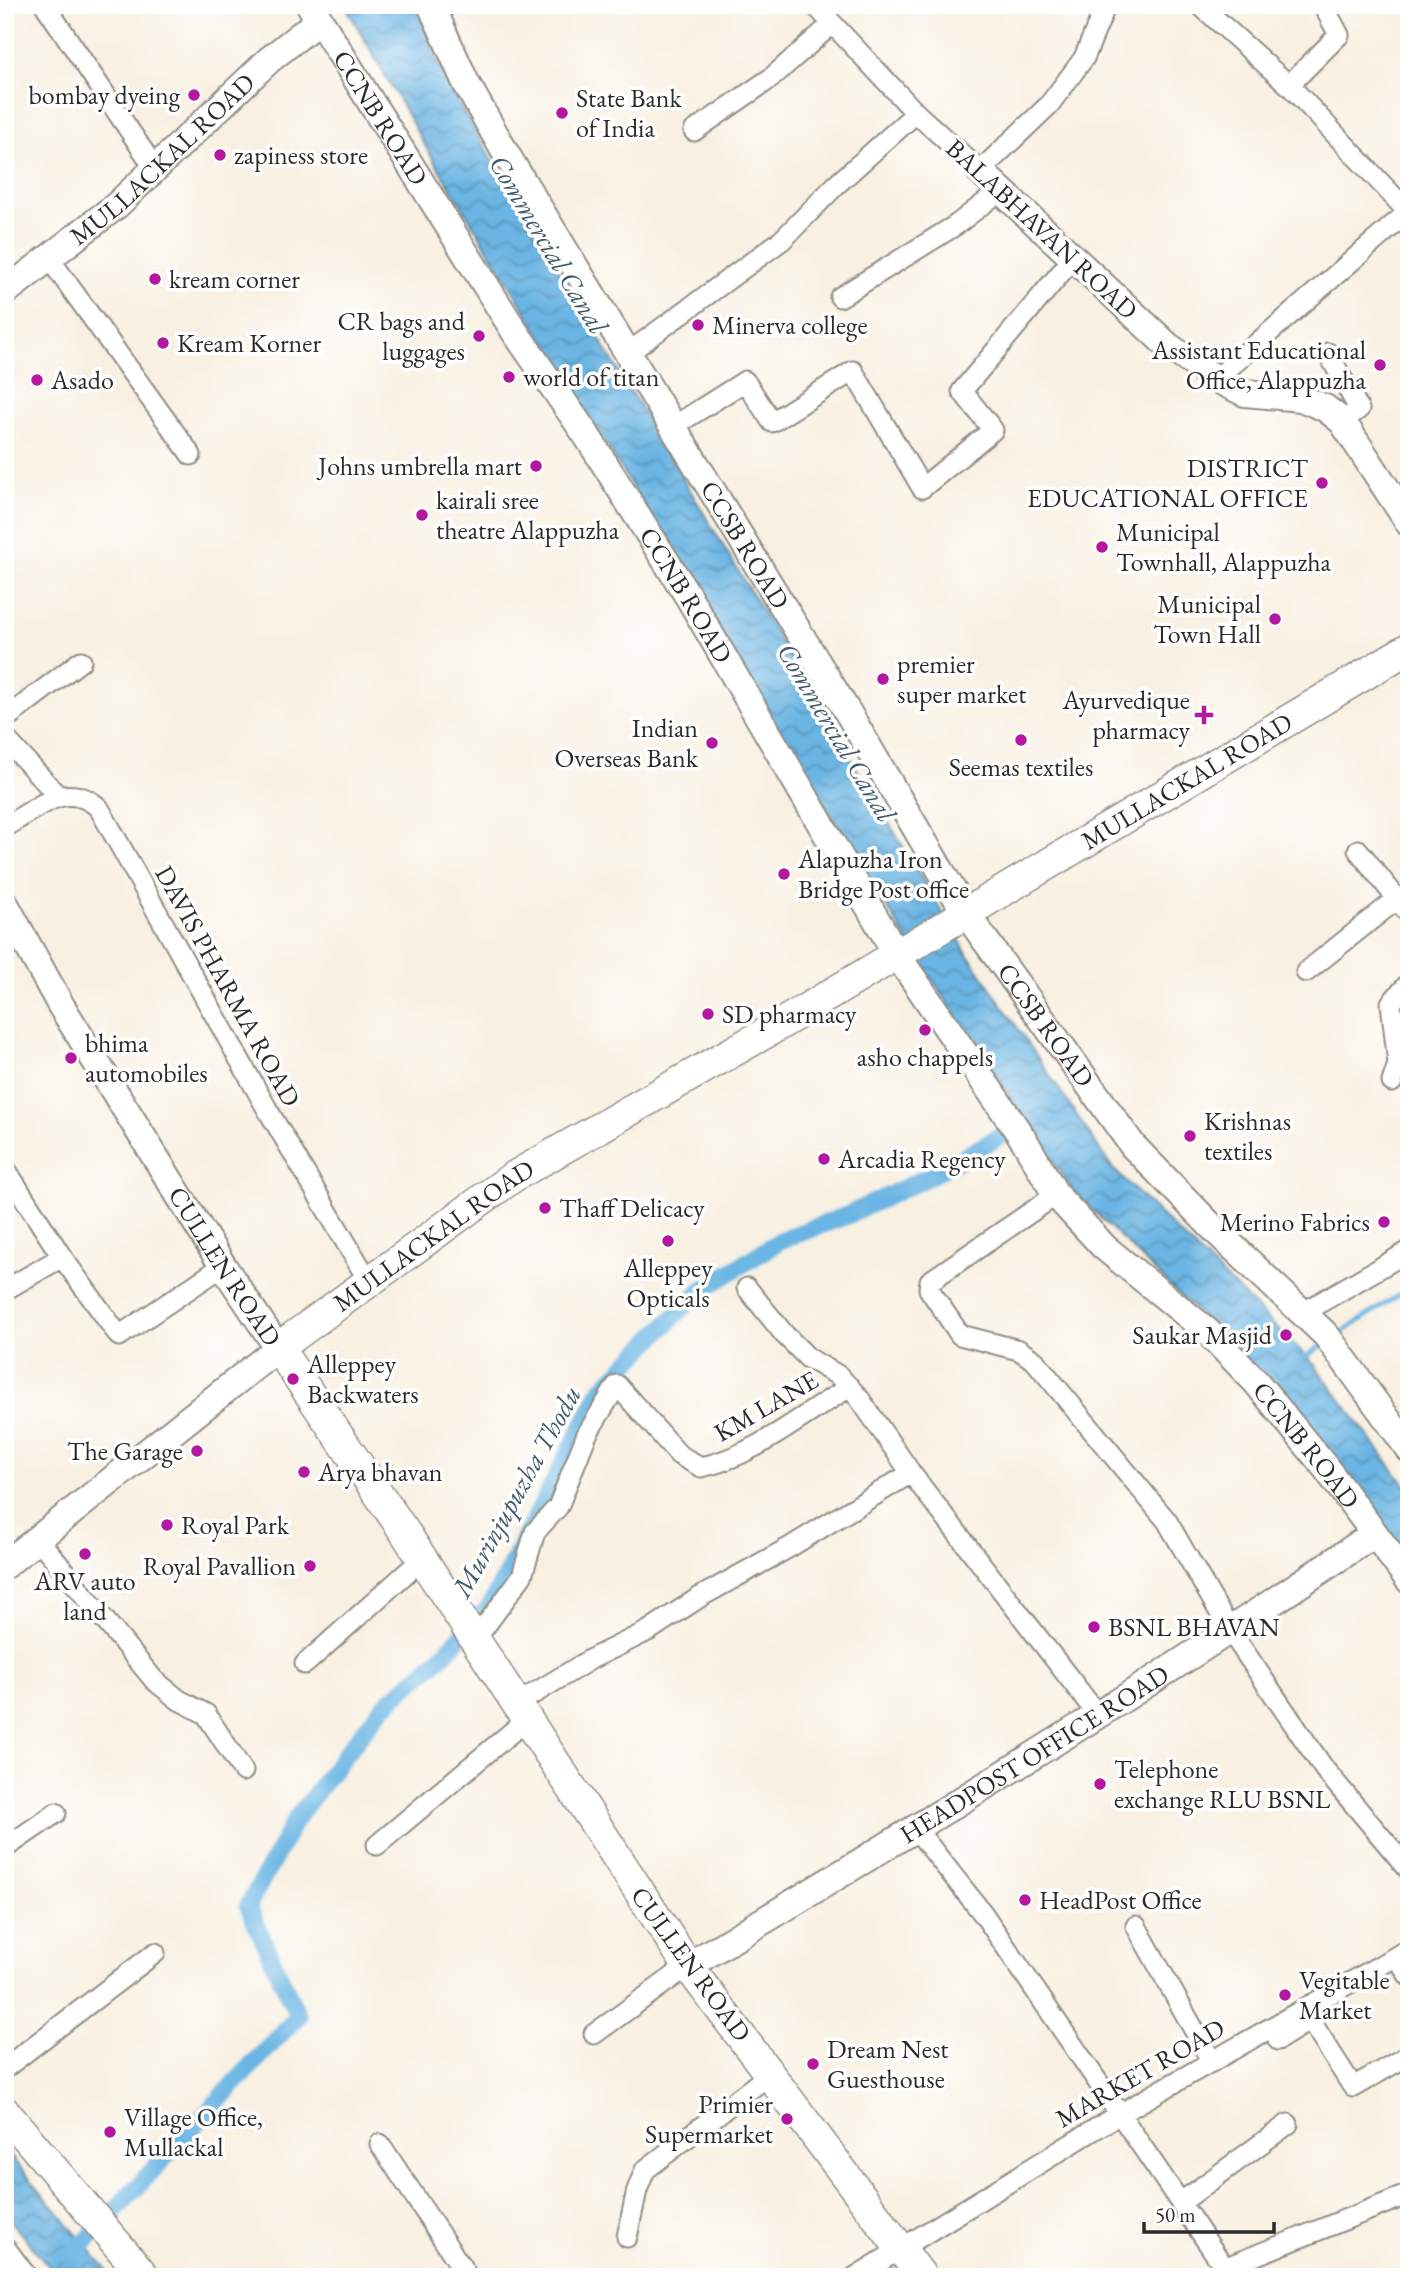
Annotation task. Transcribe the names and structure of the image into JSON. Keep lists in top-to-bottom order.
{
  "streets": {
    "main road": [
      "CCNB ROAD",
      "MULLACKAL ROAD",
      "BALABHAVAN ROAD",
      "CCSB ROAD",
      "CULLEN ROAD",
      "HEADPOST OFFICE ROAD"
    ],
    "street": ["DAVIS PHARMA ROAD", "KM LANE", "MARKET ROAD"]
  },
  "crossings": [
    ["CCNB ROAD", "MULLACKAL ROAD"],
    ["CCNB ROAD", "HEADPOST OFFICE ROAD"],
    ["MULLACKAL ROAD", "CCSB ROAD"],
    ["MULLACKAL ROAD", "DAVIS PHARMA ROAD"],
    ["MULLACKAL ROAD", "CULLEN ROAD"],
    ["CULLEN ROAD", "KM LANE"],
    ["CULLEN ROAD", "HEADPOST OFFICE ROAD"],
    ["CULLEN ROAD", "MARKET ROAD"]
  ],
  "water": ["Commercial Canal", "Murinjupuzha Thodu"],
  "places": {
    "other": [
      "bombay dyeing",
      "State Bank of India",
      "zapiness store",
      "kream corner",
      "Minerva college",
      "CR bags and luggages",
      "Kream Korner",
      "Assistant Educational Office, Alappuzha",
      "world of titan",
      "Asado",
      "Johns umbrella mart",
      "DISTRICT EDUCATIONAL OFFICE",
      "kairali sree theatre Alappuzha",
      "Municipal Townhall, Alappuzha",
      "Municipal Town Hall",
      "premier super market",
      "Seemas textiles",
      "Indian Overseas Bank",
      "Alapuzha Iron Bridge Post office",
      "SD pharmacy",
      "asho chappels",
      "bhima automobiles",
      "Krishnas textiles",
      "Arcadia Regency",
      "Thaff Delicacy",
      "Merino Fabrics",
      "Alleppey Opticals",
      "Saukar Masjid",
      "Alleppey Backwaters",
      "The Garage",
      "Arya bhavan",
      "Royal Park",
      "ARV auto land",
      "Royal Pavallion",
      "BSNL BHAVAN",
      "Telephone exchange RLU BSNL",
      "HeadPost Office",
      "Vegitable Market",
      "Dream Nest Guesthouse",
      "Primier Supermarket",
      "Village Office, Mullackal"
    ],
    "health": ["Ayurvedique pharmacy"]
  },
  "scale_bar": "50 m"
}
